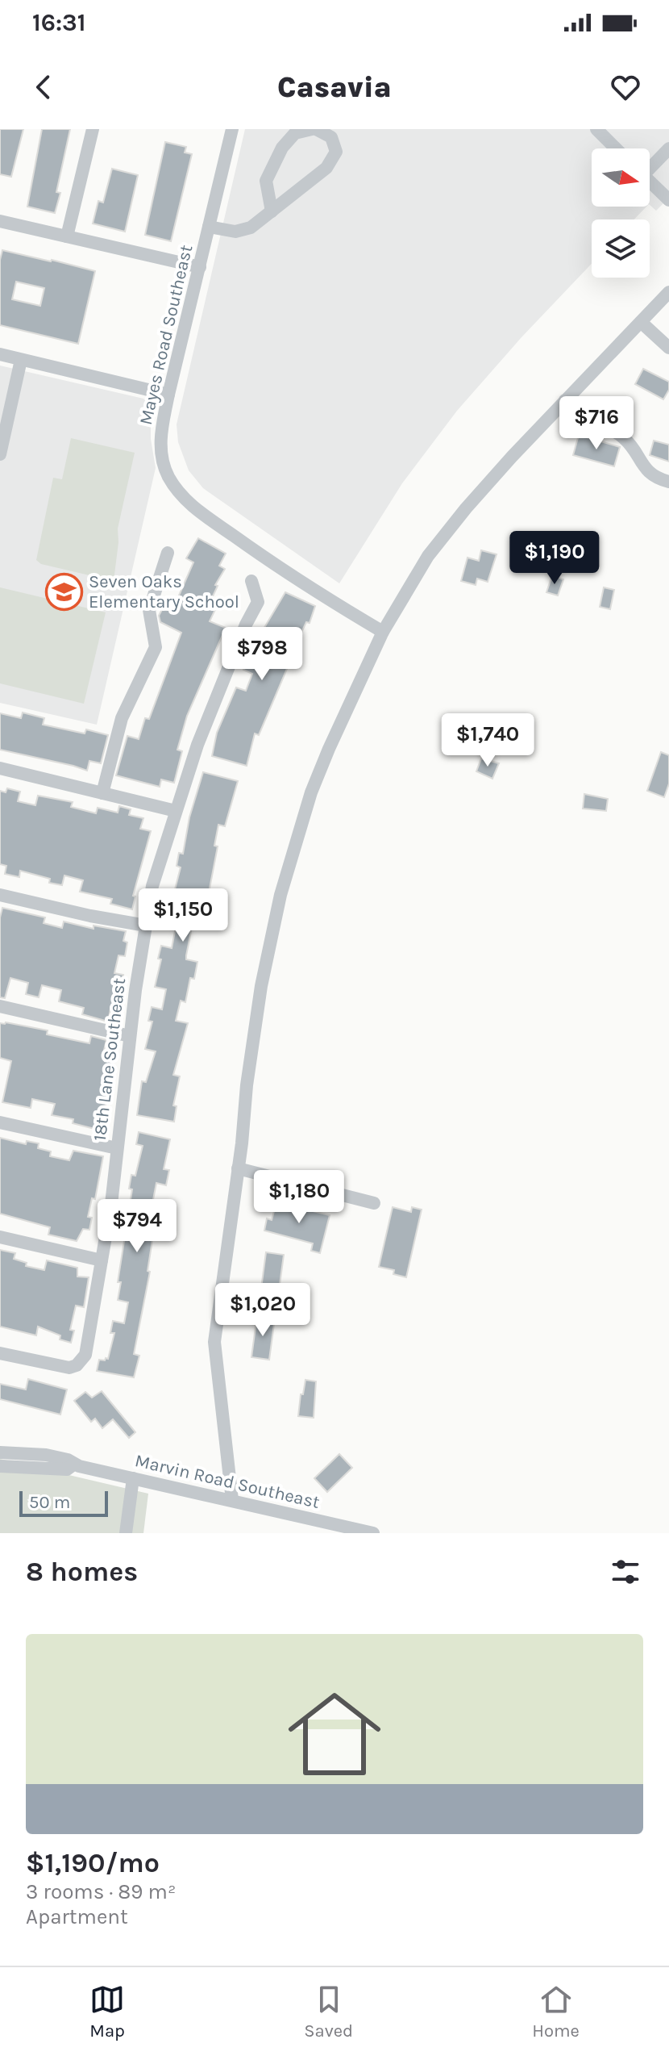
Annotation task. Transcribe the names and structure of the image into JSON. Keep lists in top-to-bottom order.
{
  "streets": {
    "street": ["Mayes Road Southeast", "18th Lane Southeast", "Marvin Road Southeast"]
  },
  "places": {
    "school or university": ["Seven Oaks Elementary School"]
  },
  "scale_bar": "50 m",
  "north": "right",
  "page": {
    "status": "16:31",
    "header": "Casavia",
    "price": [
      "$716",
      "$1,190",
      "$798",
      "$1,740",
      "$1,150",
      "$1,180",
      "$794",
      "$1,020"
    ],
    "scale": "50 m",
    "heading": "8 homes",
    "list": [
      {
        "name": "$1,190/mo",
        "note": "3 rooms · 89 m² · Apartment"
      }
    ],
    "tabs": ["Map", "Saved", "Home"]
  }
}
